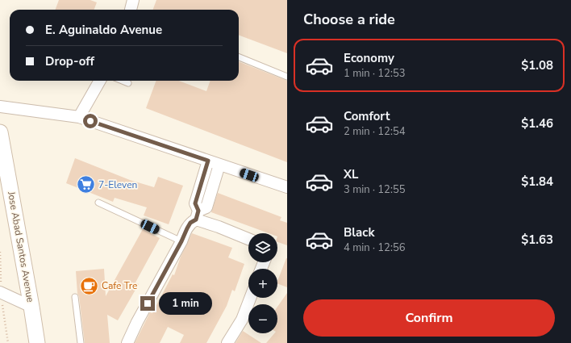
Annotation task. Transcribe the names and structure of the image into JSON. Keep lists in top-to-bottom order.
{
  "streets": {
    "main road": ["Jose Abad Santos Avenue"]
  },
  "places": {
    "supermarket": ["7-Eleven"],
    "cafe": ["Cafe Tre"]
  },
  "page": {
    "heading": "Choose a ride",
    "banner": ["E. Aguinaldo Avenue", "Drop-off"],
    "list": [
      {
        "name": "Economy",
        "note": "1 min · 12:53",
        "value": "$1.08"
      },
      {
        "name": "Comfort",
        "note": "2 min · 12:54",
        "value": "$1.46"
      },
      {
        "name": "XL",
        "note": "3 min · 12:55",
        "value": "$1.84"
      },
      {
        "name": "Black",
        "note": "4 min · 12:56",
        "value": "$1.63"
      }
    ],
    "map_buttons": ["+", "−"],
    "bubble": "1 min",
    "buttons": "Confirm"
  }
}
